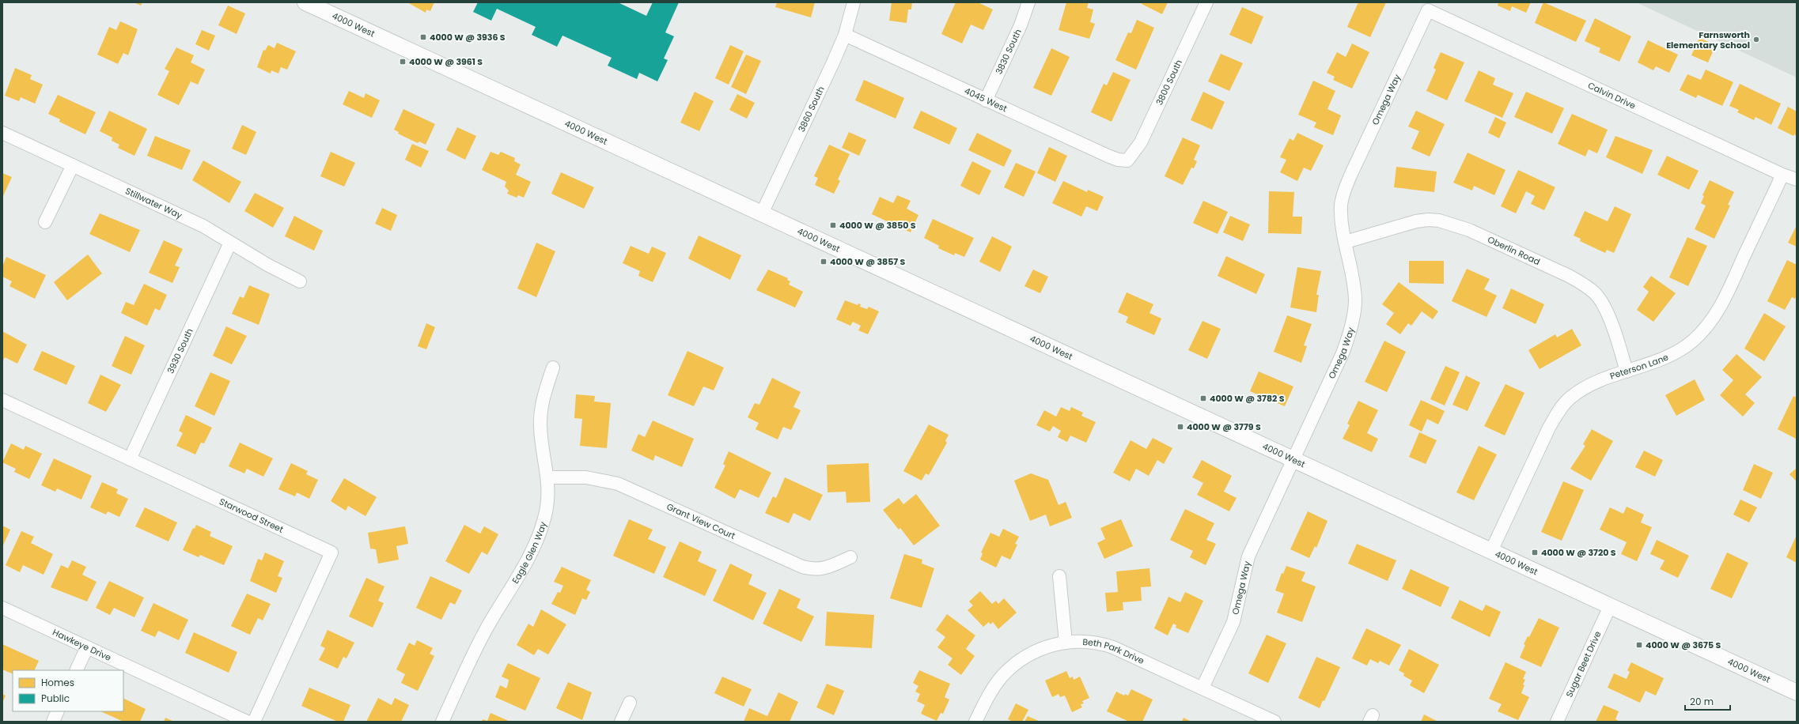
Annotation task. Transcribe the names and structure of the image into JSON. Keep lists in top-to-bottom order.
{
  "streets": {
    "street": [
      "4000 West",
      "3830 South",
      "3800 South",
      "Calvin Drive",
      "Omega Way",
      "4045 West",
      "3860 South",
      "Stillwater Way",
      "Oberlin Road",
      "3930 South",
      "Peterson Lane",
      "Starwood Street",
      "Grant View Court",
      "Eagle Glen Way",
      "Hawkeye Drive",
      "Beth Park Drive",
      "Sugar Beet Drive"
    ]
  },
  "crossings": [
    ["4000 West", "Omega Way"],
    ["4000 West", "3860 South"],
    ["4000 West", "Peterson Lane"],
    ["4000 West", "Sugar Beet Drive"],
    ["3830 South", "4045 West"],
    ["3800 South", "4045 West"],
    ["Calvin Drive", "Omega Way"],
    ["Calvin Drive", "Peterson Lane"],
    ["Omega Way", "Oberlin Road"],
    ["Omega Way", "Beth Park Drive"],
    ["4045 West", "3860 South"],
    ["Stillwater Way", "3930 South"],
    ["Oberlin Road", "Peterson Lane"],
    ["3930 South", "Starwood Street"],
    ["Grant View Court", "Eagle Glen Way"]
  ],
  "places": {
    "transit": [
      "4000 W @ 3936 S",
      "4000 W @ 3961 S",
      "4000 W @ 3850 S",
      "4000 W @ 3857 S",
      "4000 W @ 3782 S",
      "4000 W @ 3779 S",
      "4000 W @ 3720 S",
      "4000 W @ 3675 S"
    ],
    "other": ["Farnsworth Elementary School"]
  },
  "legend": ["Homes", "Public"],
  "scale_bar": "20 m"
}
